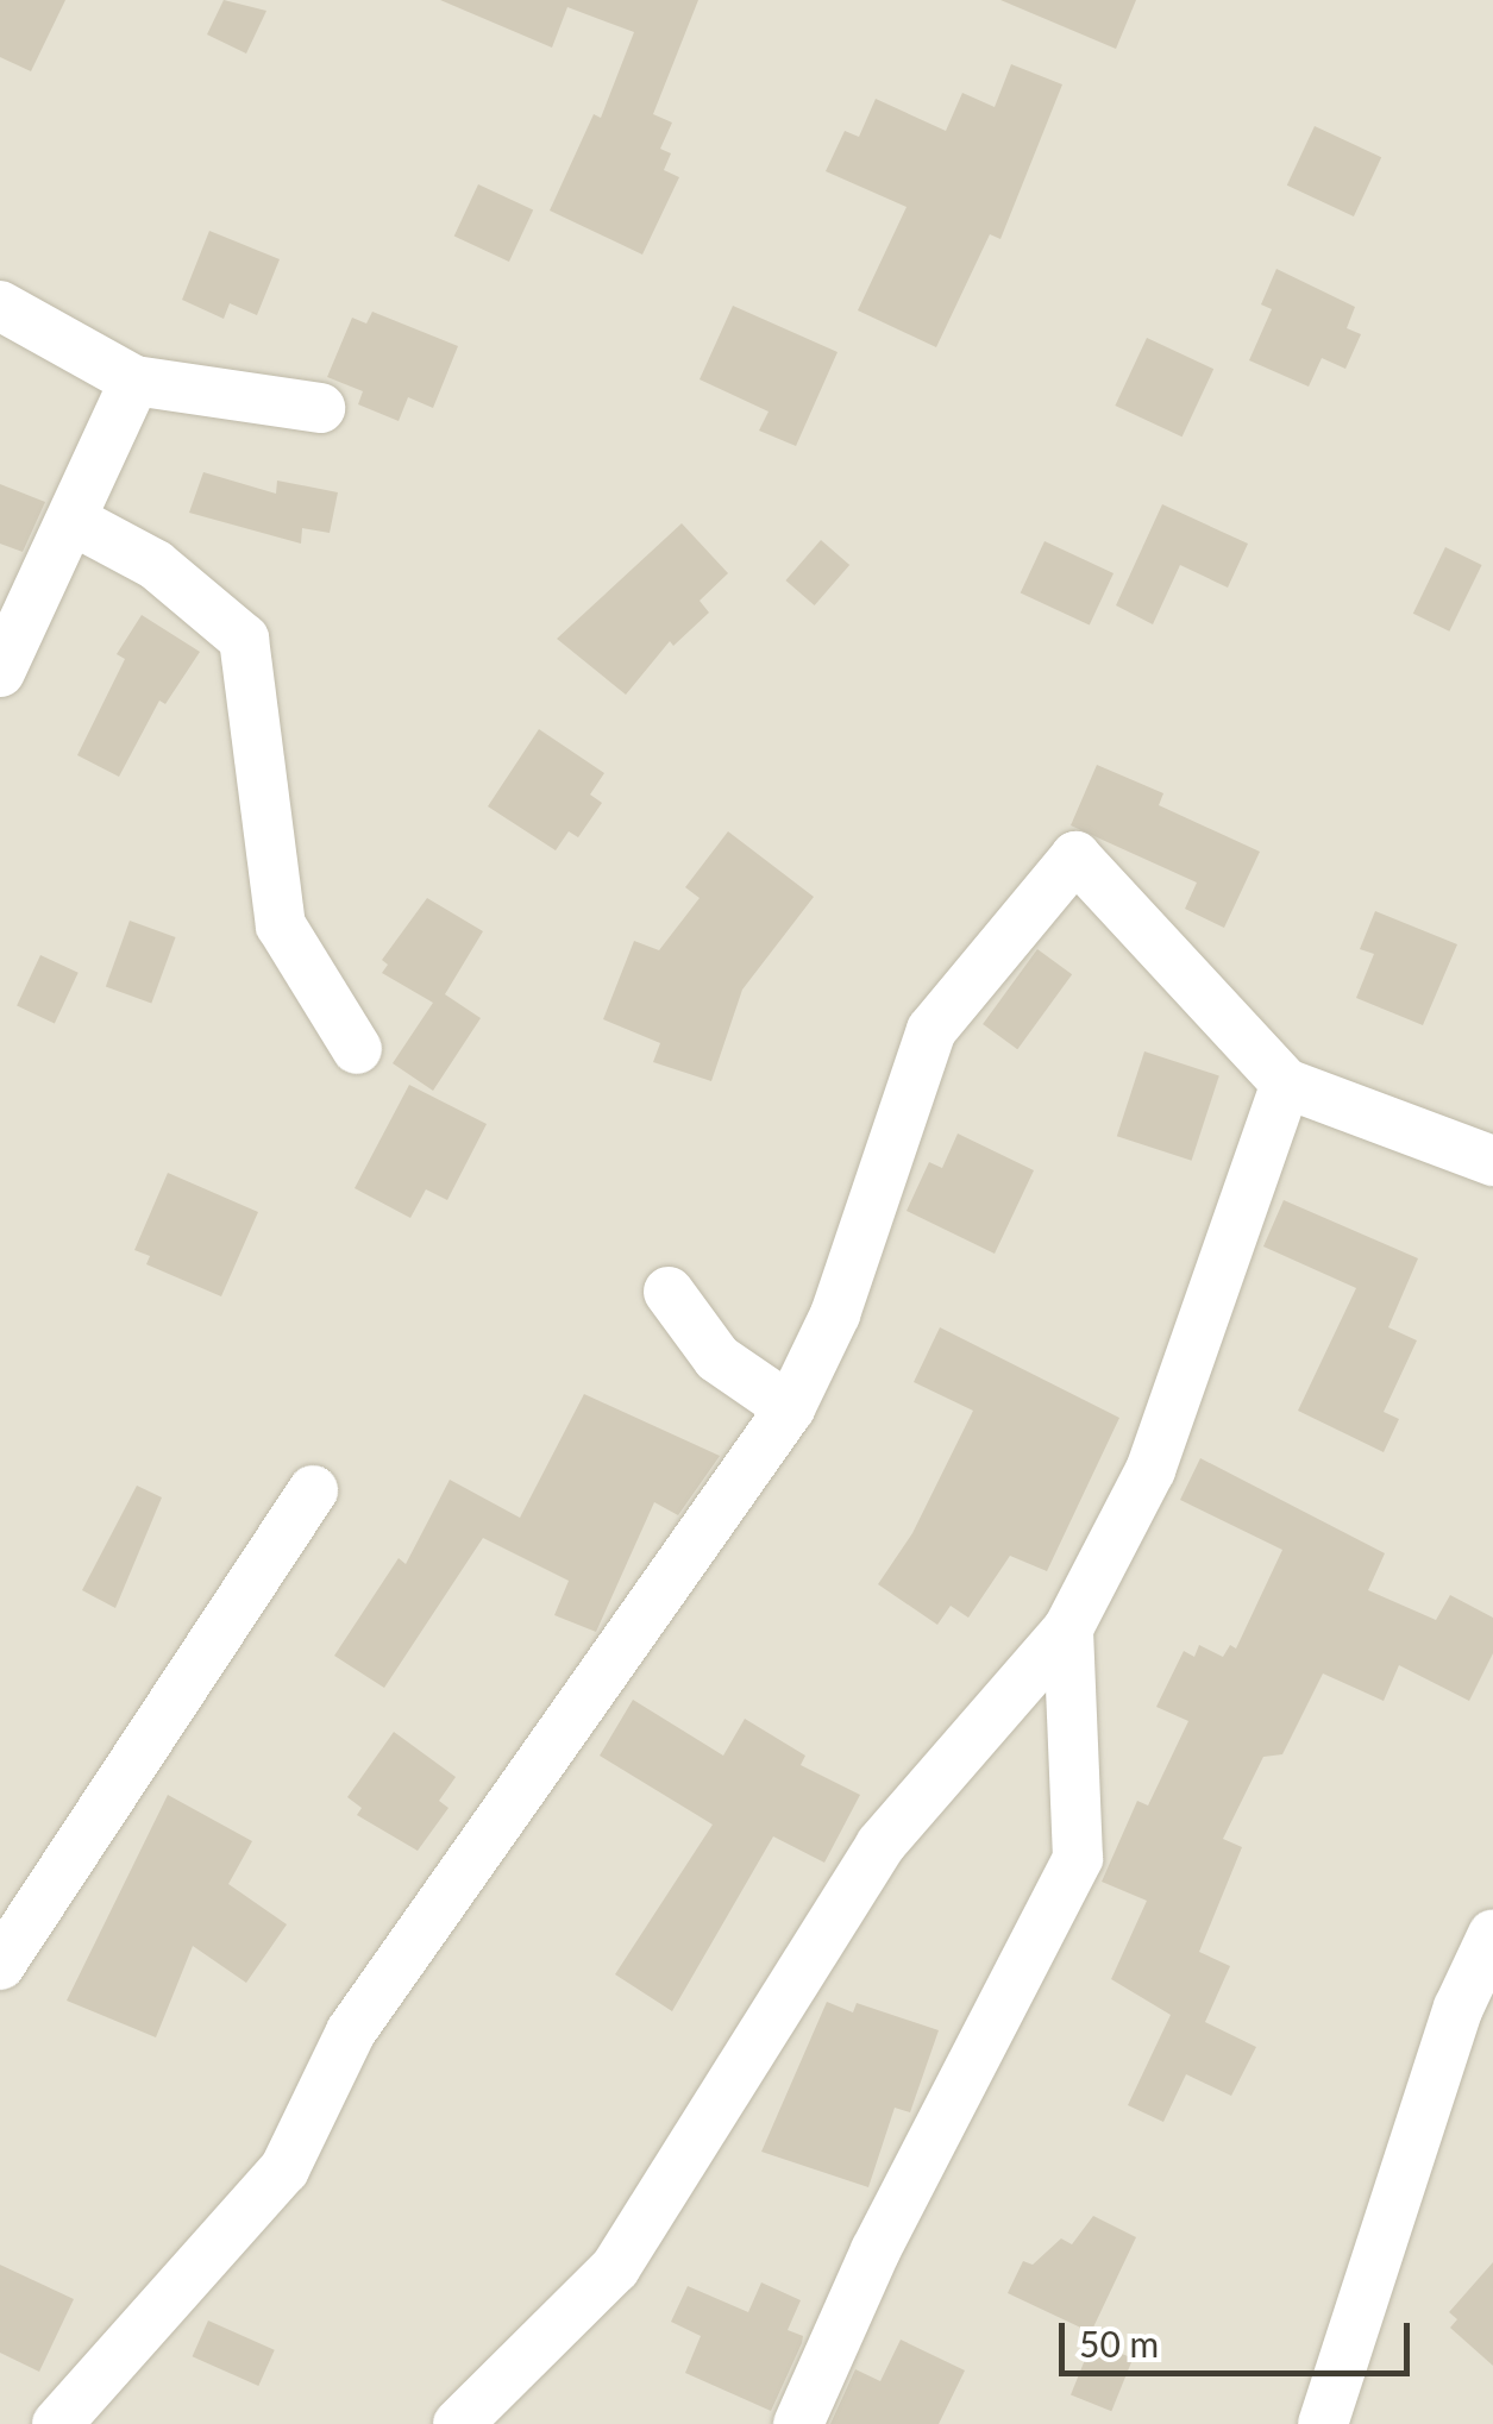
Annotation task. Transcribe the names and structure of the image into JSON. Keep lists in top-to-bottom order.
{
  "scale_bar": "50 m"
}
